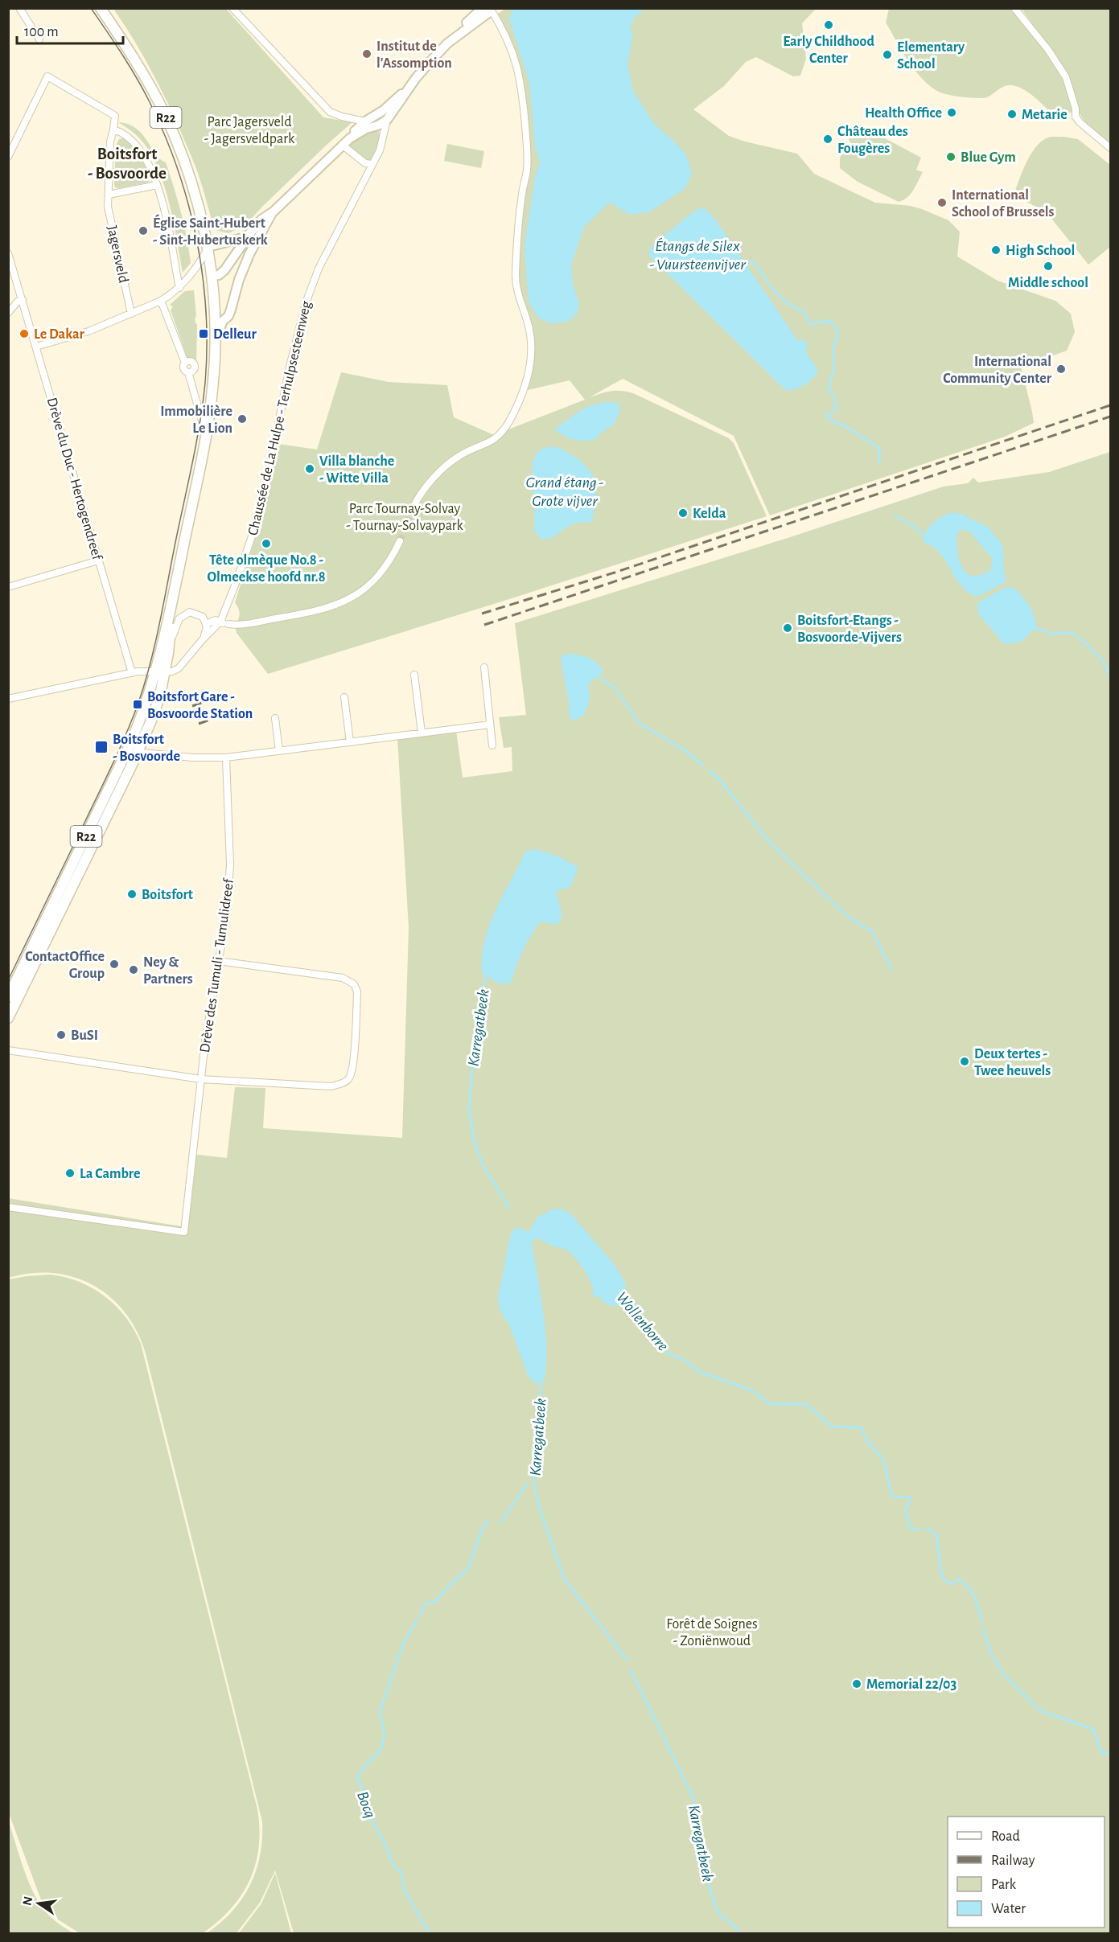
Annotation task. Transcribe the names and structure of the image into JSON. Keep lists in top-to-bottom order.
{
  "streets": {
    "main road": ["R22", "Chaussée de La Hulpe - Terhulpsesteenweg"],
    "street": ["Jagersveld", "Drève du Duc - Hertogendreef", "Drève des Tumuli - Tumulidreef"]
  },
  "crossings": [
    ["R22", "Chaussée de La Hulpe - Terhulpsesteenweg"]
  ],
  "districts": ["Boitsfort - Bosvoorde"],
  "water": [
    "Étangs de Silex - Vuursteenvijver",
    "Grand étang - Grote vijver",
    "Karregatbeek",
    "Wollenborre",
    "Bocq"
  ],
  "parks": ["Parc Jagersveld - Jagersveldpark", "Parc Tournay-Solvay - Tournay-Solvaypark", "Forêt de Soignes - Zoniënwoud"],
  "places": {
    "other": [
      "Early Childhood Center",
      "Institut de l'Assomption",
      "Elementary School",
      "Health Office",
      "Metarie",
      "Château des Fougères",
      "Blue Gym",
      "International School of Brussels",
      "Église Saint-Hubert - Sint-Hubertuskerk",
      "High School",
      "Middle school",
      "Le Dakar",
      "International Community Center",
      "Immobilière Le Lion",
      "Villa blanche - Witte Villa",
      "Kelda",
      "Tête olmèque No.8 - Olmeekse hoofd nr.8",
      "Boitsfort-Etangs - Bosvoorde-Vijvers",
      "Boitsfort",
      "ContactOffice Group",
      "Ney & Partners",
      "BuSI",
      "Deux tertes - Twee heuvels",
      "La Cambre",
      "Memorial 22/03"
    ],
    "transit": ["Delleur", "Boitsfort Gare - Bosvoorde Station", "Boitsfort - Bosvoorde"]
  },
  "legend": [
    "Road",
    "Railway",
    "Park",
    "Water"
  ],
  "scale_bar": "100 m",
  "north": "left"
}
